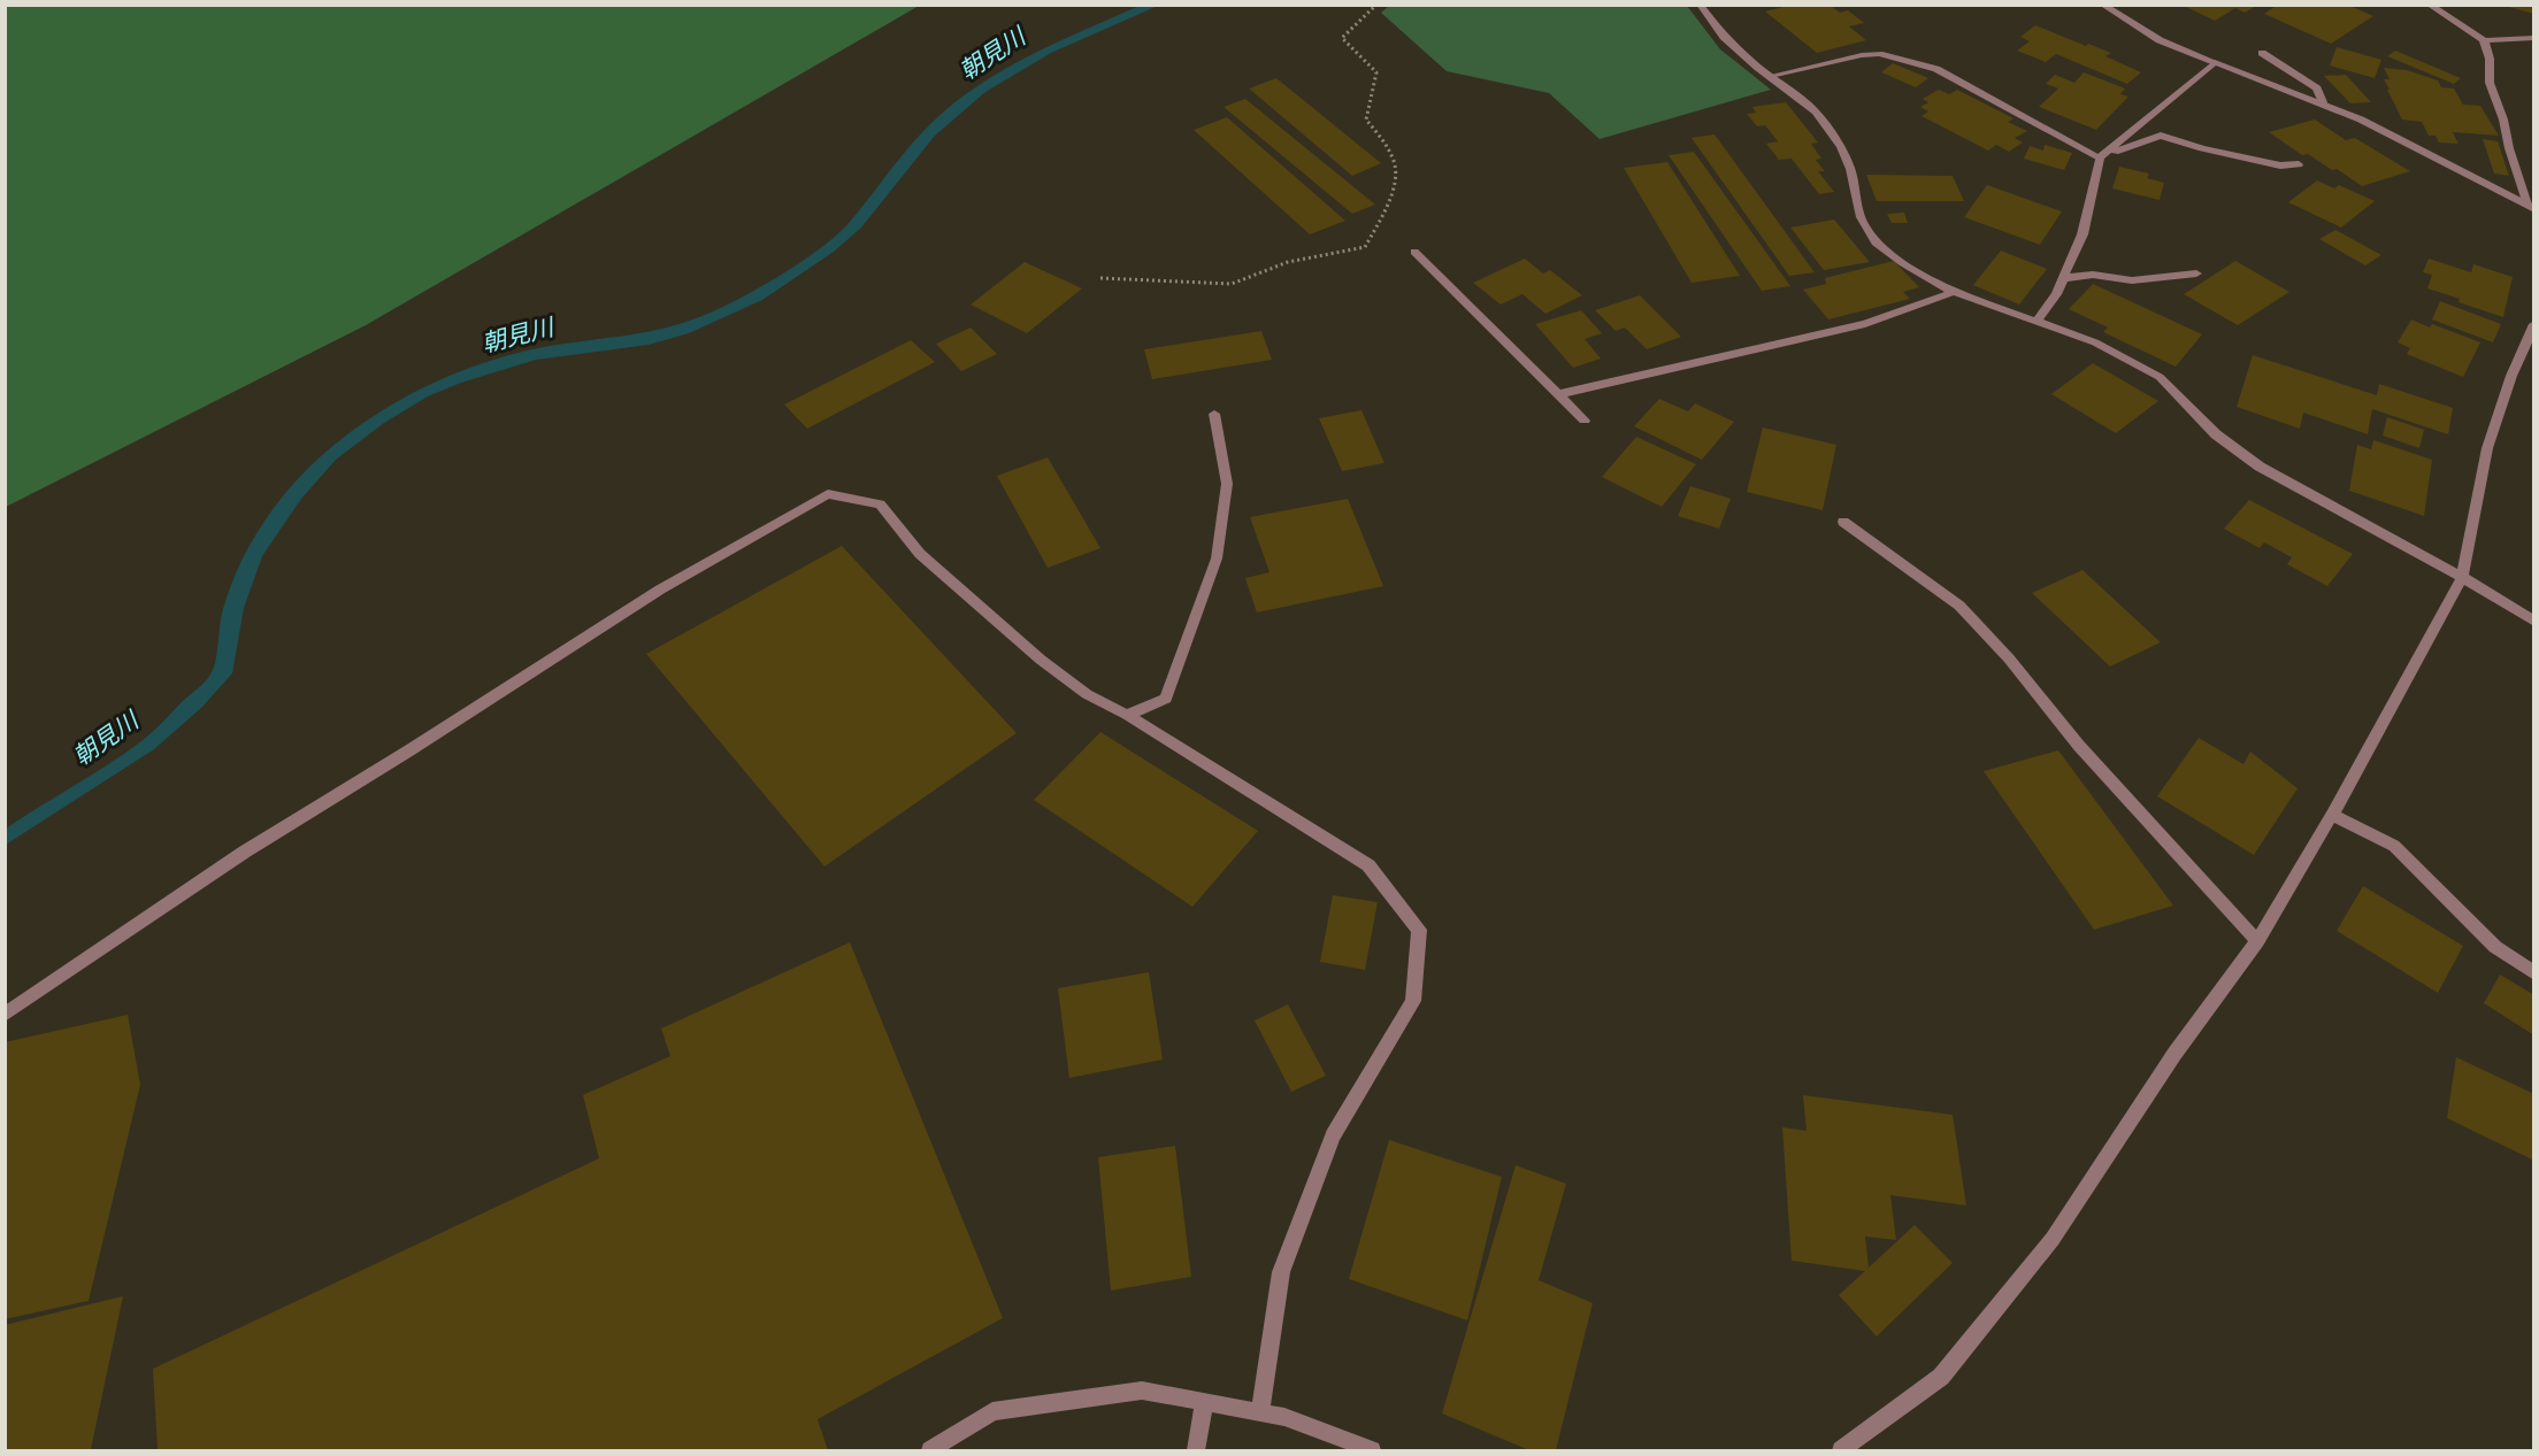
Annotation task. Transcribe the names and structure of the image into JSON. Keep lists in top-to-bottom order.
{
  "water": ["朝見川"]
}
